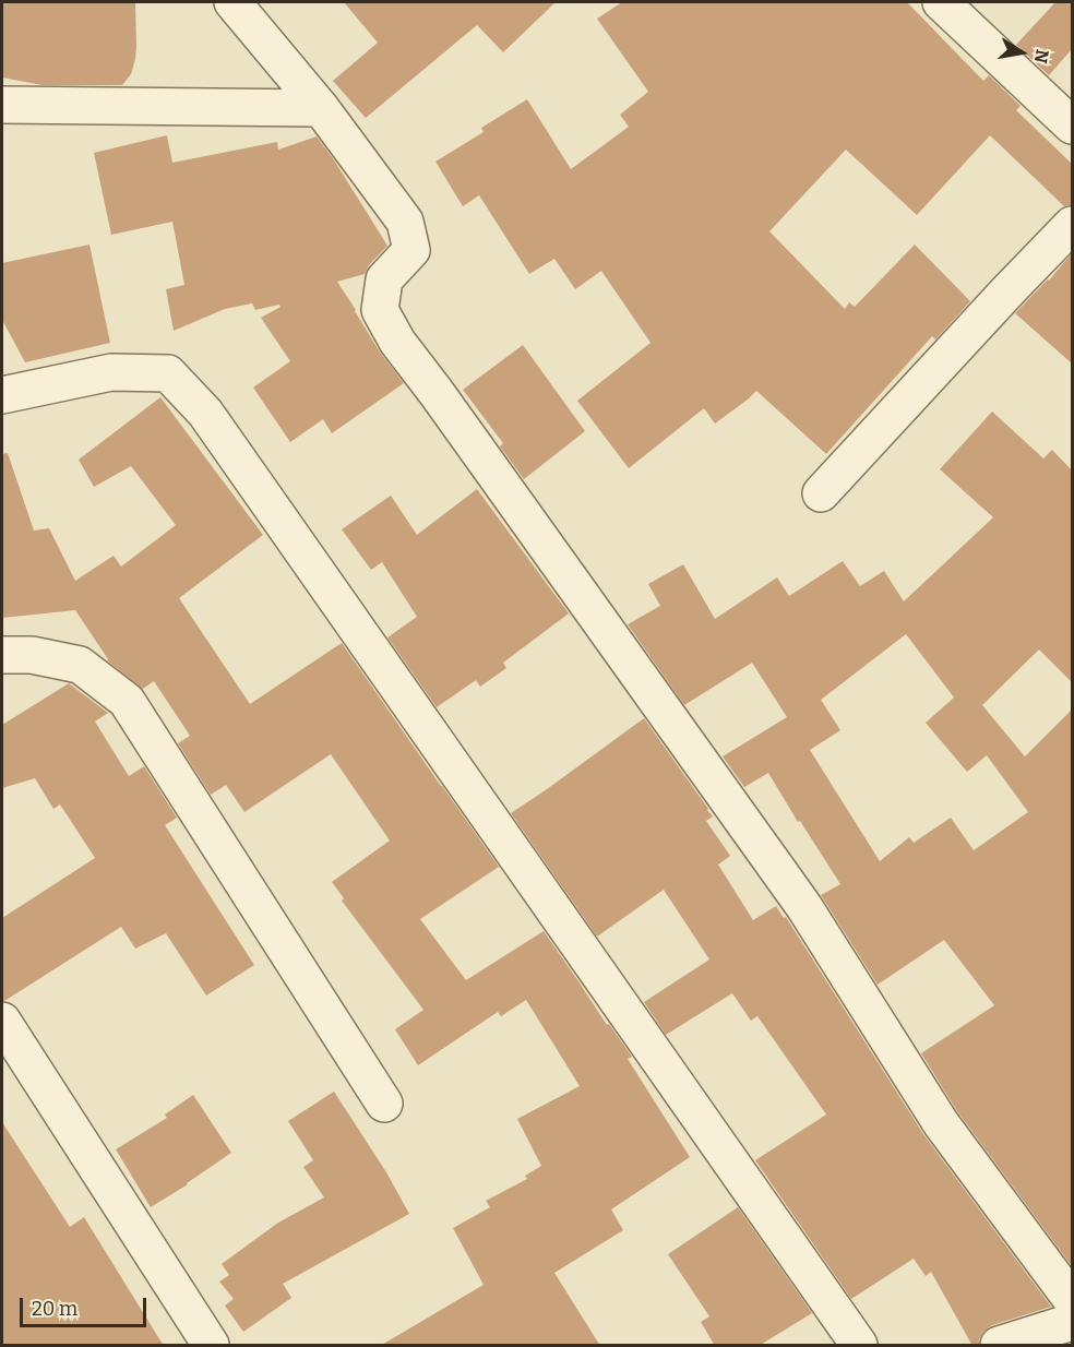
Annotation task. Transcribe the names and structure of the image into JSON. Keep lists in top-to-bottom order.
{
  "scale_bar": "20 m",
  "north": "right"
}
